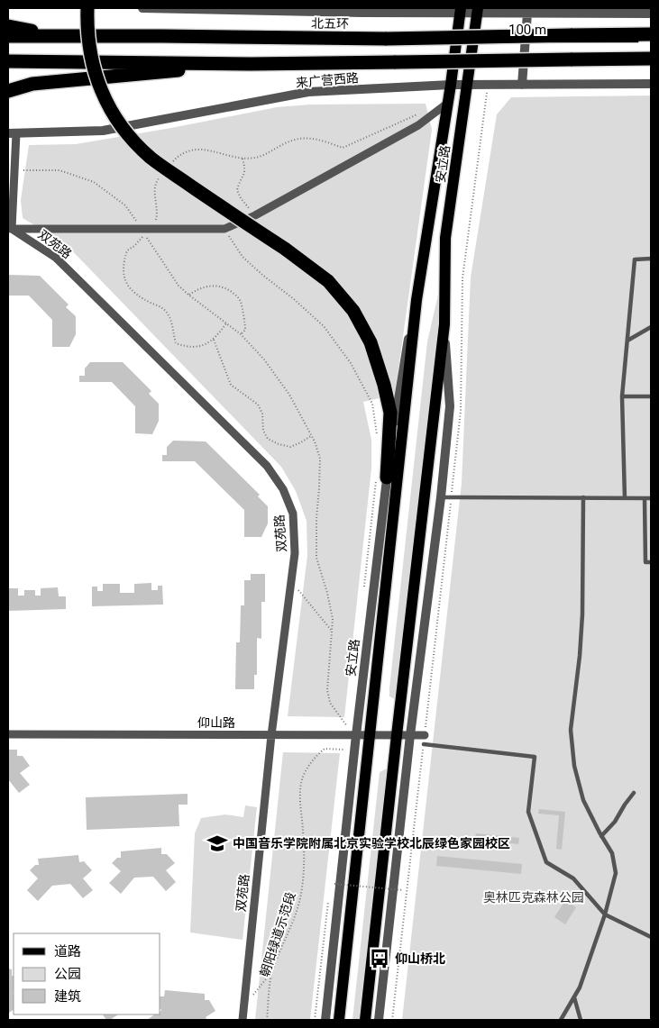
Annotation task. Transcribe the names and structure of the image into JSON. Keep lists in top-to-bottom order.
{
  "streets": {
    "highway": ["北五环"],
    "main road": ["安立路"],
    "street": ["来广营西路", "双苑路", "仰山路"],
    "path": ["朝阳绿道示范段"]
  },
  "crossings": [
    ["来广营西路", "安立路"],
    ["安立路", "仰山路"],
    ["安立路", "朝阳绿道示范段"],
    ["双苑路", "仰山路"],
    ["仰山路", "朝阳绿道示范段"]
  ],
  "parks": ["奥林匹克森林公园"],
  "places": {
    "school or university": ["中国音乐学院附属北京实验学校北辰绿色家园校区"],
    "bus stop": ["仰山桥北"]
  },
  "legend": ["道路", "公园", "建筑"],
  "scale_bar": "100 m"
}
